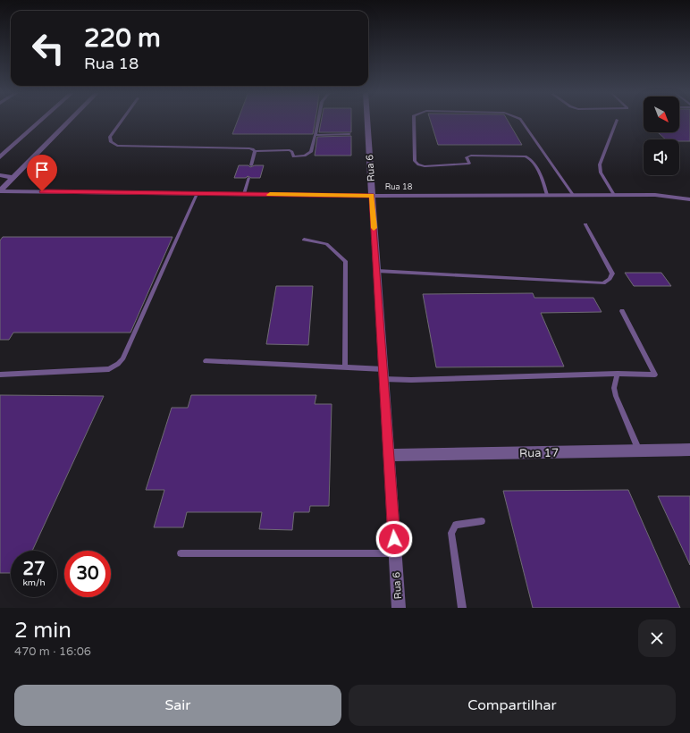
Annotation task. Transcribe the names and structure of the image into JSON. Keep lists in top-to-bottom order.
{
  "streets": {
    "street": ["Rua 6", "Rua 18", "Rua 17"]
  },
  "crossings": [
    ["Rua 6", "Rua 18"],
    ["Rua 6", "Rua 17"]
  ],
  "north": "bottom right",
  "page": {
    "turn": ["220 m", "Rua 18"],
    "speed": "27 km/h",
    "limit": "30",
    "heading": ["2 min", "470 m · 16:06"],
    "buttons": ["Sair", "Compartilhar"]
  }
}
